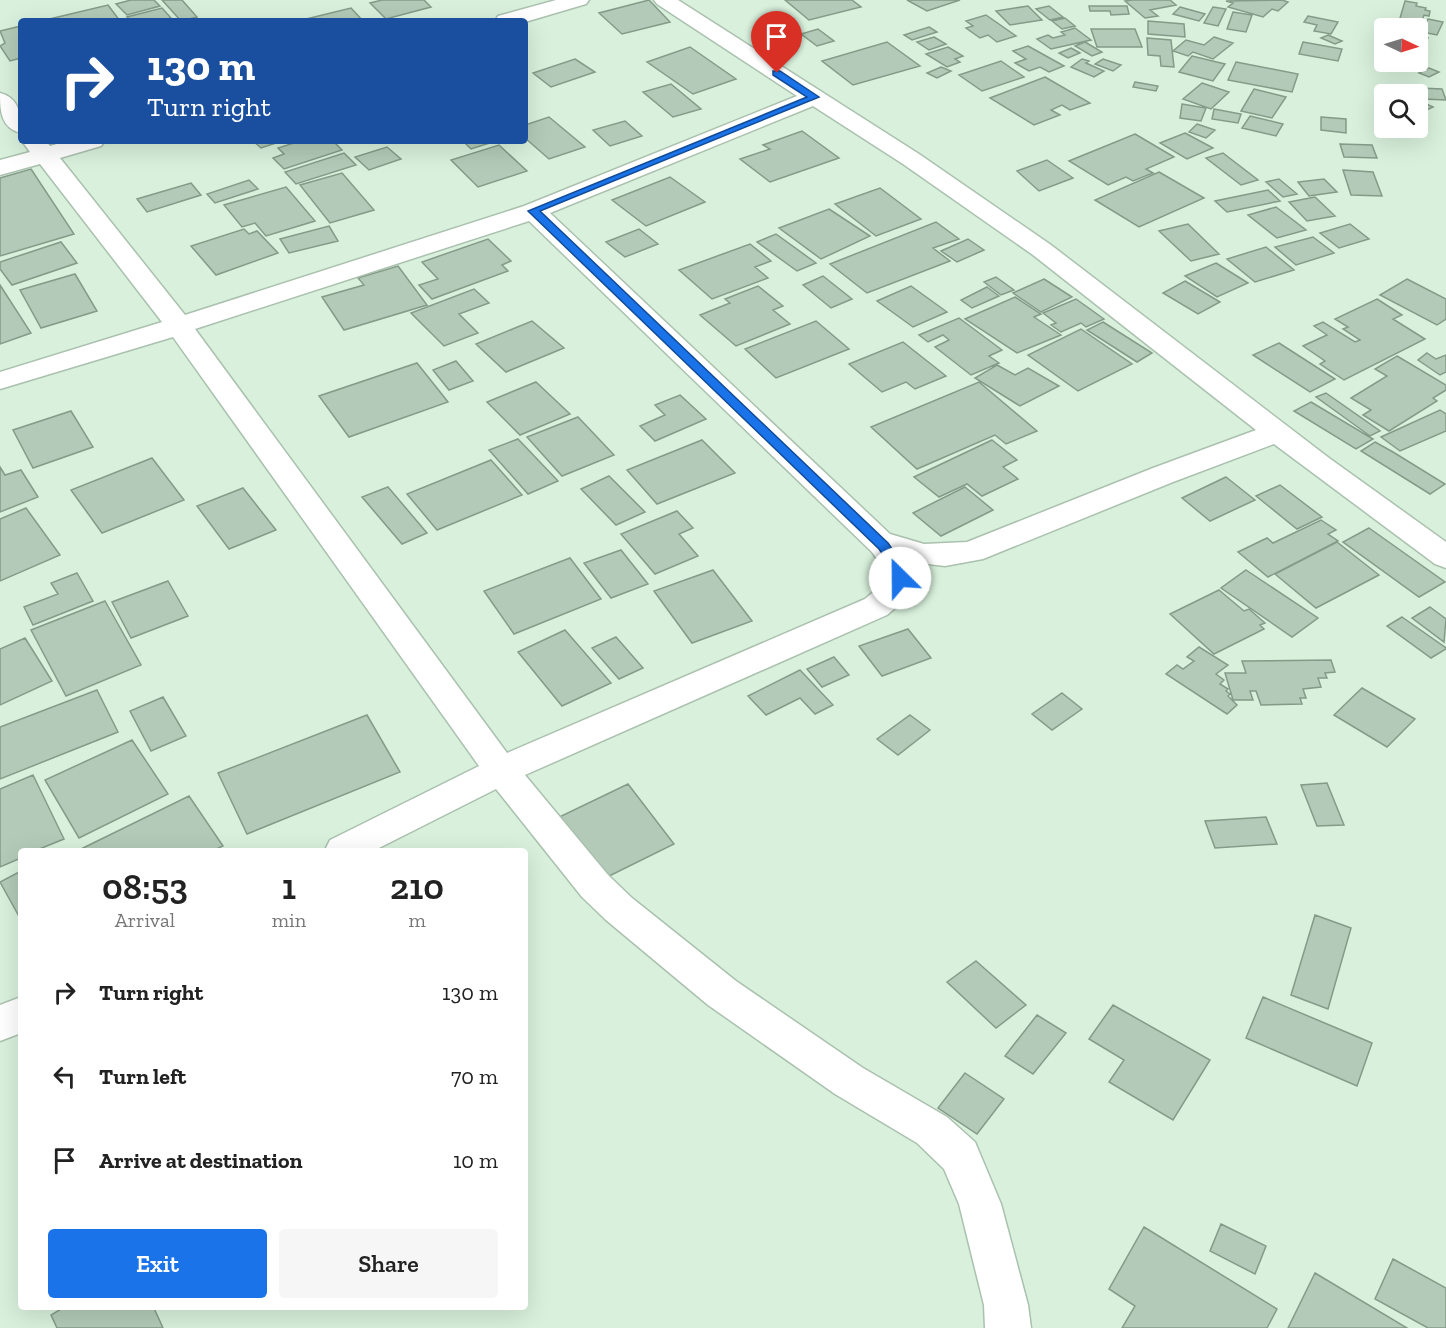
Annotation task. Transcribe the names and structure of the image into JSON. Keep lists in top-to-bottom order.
{
  "north": "right",
  "page": {
    "turn": ["130 m", "Turn right"],
    "eta": [
      "08:53",
      "Arrival",
      "1",
      "min",
      "210",
      "m"
    ],
    "list": [
      {
        "name": "Turn right",
        "value": "130 m"
      },
      {
        "name": "Turn left",
        "value": "70 m"
      },
      {
        "name": "Arrive at destination",
        "value": "10 m"
      }
    ],
    "buttons": ["Exit", "Share"]
  }
}
